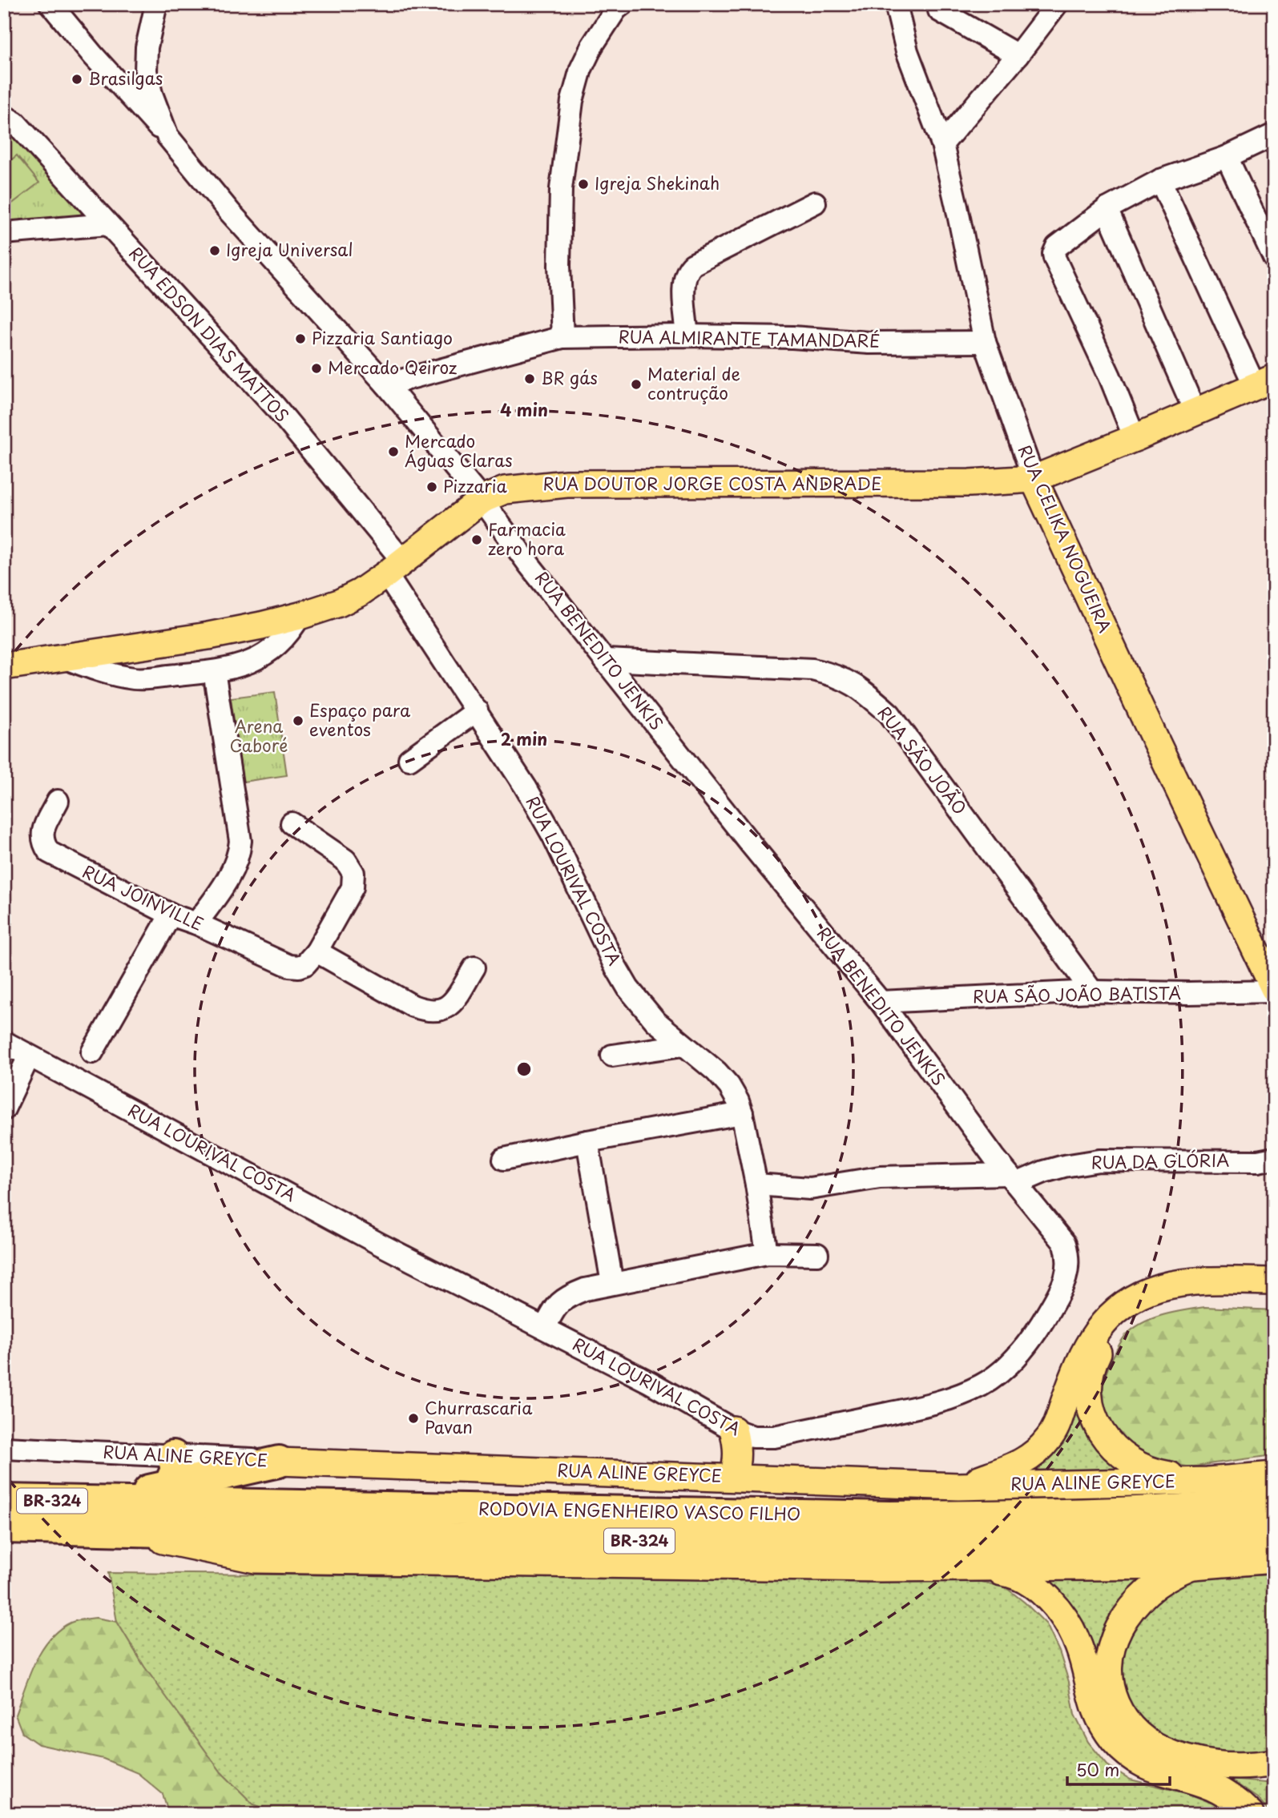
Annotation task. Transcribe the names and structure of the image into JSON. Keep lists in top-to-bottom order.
{
  "streets": {
    "highway": ["BR-324", "RODOVIA ENGENHEIRO VASCO FILHO"],
    "main road": ["RUA DOUTOR JORGE COSTA ANDRADE", "RUA CELIKA NOGUEIRA", "RUA ALINE GREYCE"],
    "street": [
      "RUA EDSON DIAS MATTOS",
      "RUA ALMIRANTE TAMANDARÉ",
      "RUA BENEDITO JENKIS",
      "RUA SÃO JOÃO",
      "RUA LOURIVAL COSTA",
      "RUA JOINVILLE",
      "RUA SÃO JOÃO BATISTA",
      "RUA DA GLÓRIA"
    ]
  },
  "crossings": [
    ["RUA EDSON DIAS MATTOS", "RUA DOUTOR JORGE COSTA ANDRADE"],
    ["RUA EDSON DIAS MATTOS", "RUA LOURIVAL COSTA"],
    ["RUA ALMIRANTE TAMANDARÉ", "RUA CELIKA NOGUEIRA"],
    ["RUA ALMIRANTE TAMANDARÉ", "RUA BENEDITO JENKIS"],
    ["RUA DOUTOR JORGE COSTA ANDRADE", "RUA CELIKA NOGUEIRA"],
    ["RUA DOUTOR JORGE COSTA ANDRADE", "RUA BENEDITO JENKIS"],
    ["RUA DOUTOR JORGE COSTA ANDRADE", "RUA LOURIVAL COSTA"],
    ["RUA CELIKA NOGUEIRA", "RUA SÃO JOÃO BATISTA"],
    ["RUA BENEDITO JENKIS", "RUA SÃO JOÃO"],
    ["RUA BENEDITO JENKIS", "RUA LOURIVAL COSTA"],
    ["RUA BENEDITO JENKIS", "RUA SÃO JOÃO BATISTA"],
    ["RUA BENEDITO JENKIS", "RUA DA GLÓRIA"],
    ["RUA SÃO JOÃO", "RUA SÃO JOÃO BATISTA"],
    ["RUA LOURIVAL COSTA", "RUA DA GLÓRIA"]
  ],
  "parks": ["Arena Caboré"],
  "places": [
    "Brasilgas",
    "Igreja Shekinah",
    "Igreja Universal",
    "Pizzaria Santiago",
    "Mercado Qeiroz",
    "BR gás",
    "Material de contrução",
    "Mercado Águas Claras",
    "Pizzaria",
    "Farmacia zero hora",
    "Espaço para eventos",
    "Churrascaria Pavan"
  ],
  "scale_bar": "50 m",
  "rings": ["4 min", "2 min"]
}
